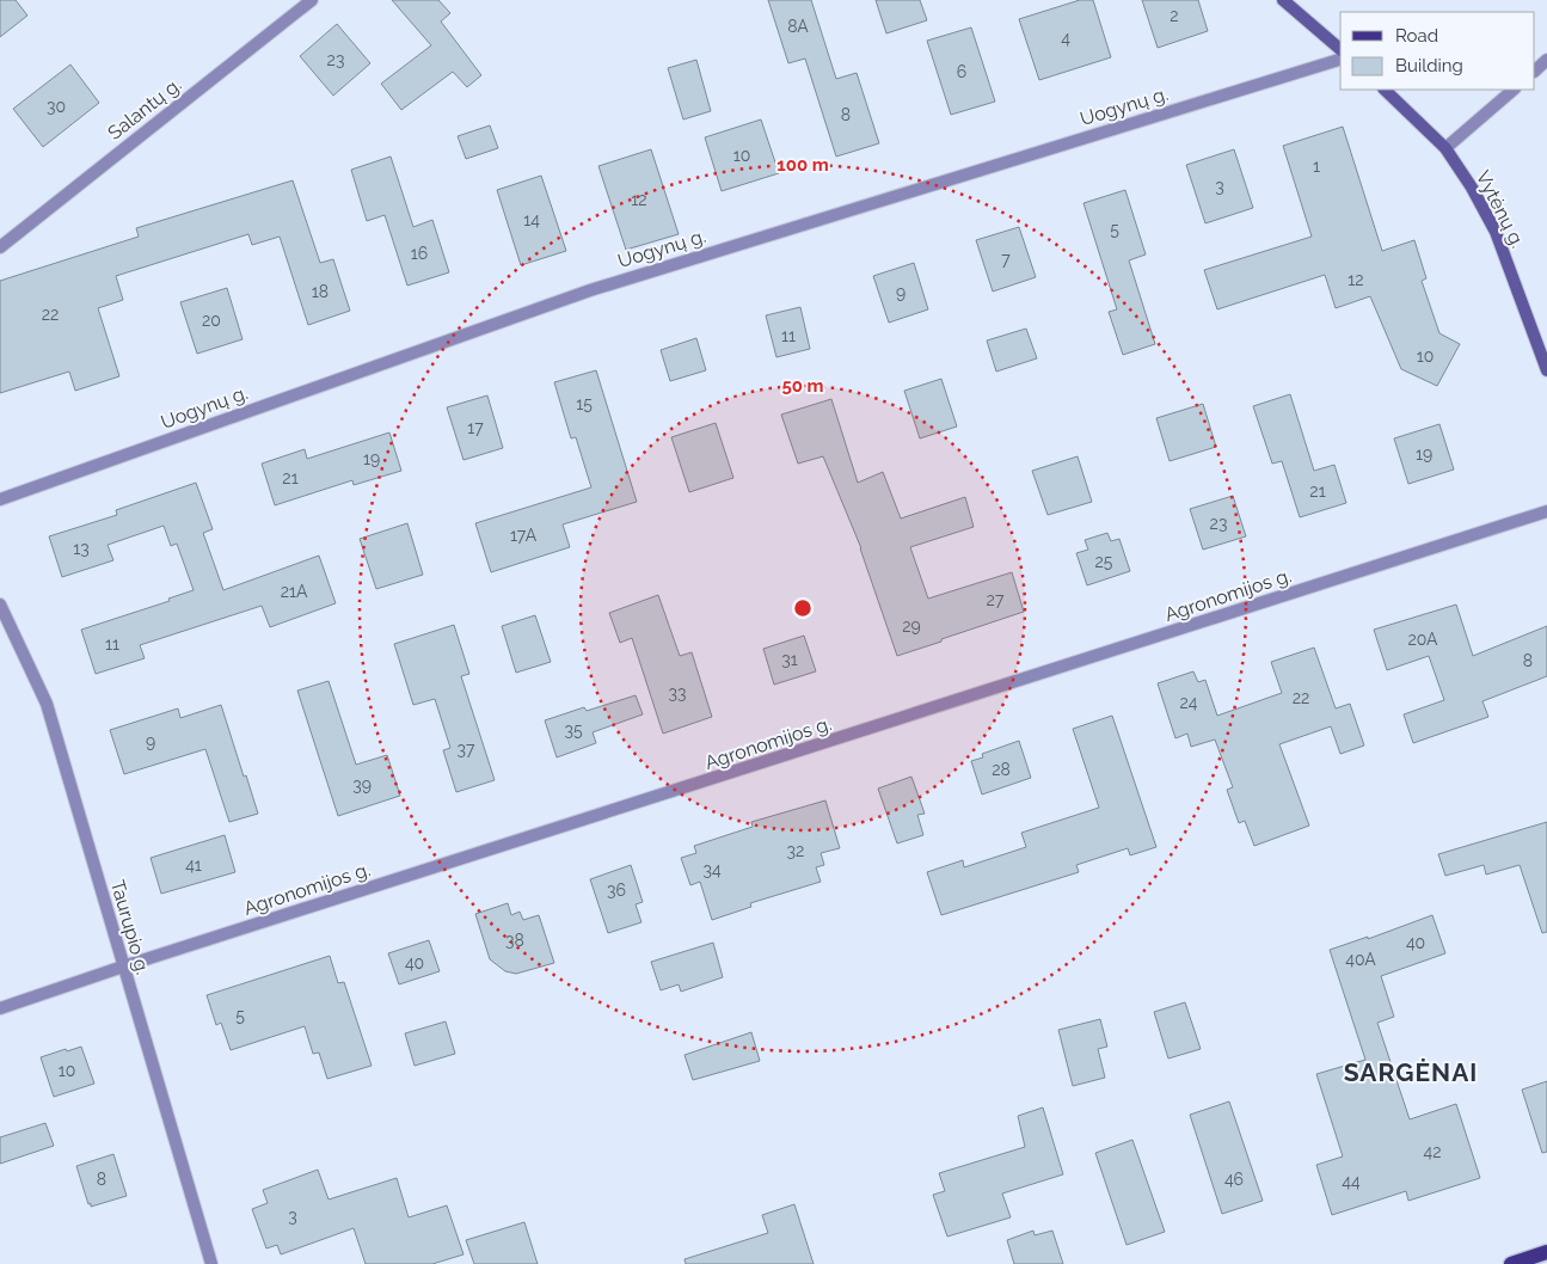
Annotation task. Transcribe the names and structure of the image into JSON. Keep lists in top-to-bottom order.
{
  "streets": {
    "main road": ["Vytėnų g."],
    "street": [
      "Uogynų g.",
      "Salantų g.",
      "Agronomijos g.",
      "Taurupio g."
    ]
  },
  "crossings": [
    ["Agronomijos g.", "Taurupio g."]
  ],
  "districts": ["SARGĖNAI"],
  "house_numbers": [
    "2",
    "8A",
    "4",
    "23",
    "6",
    "30",
    "8",
    "10",
    "1",
    "3",
    "12",
    "14",
    "5",
    "16",
    "7",
    "12",
    "18",
    "9",
    "22",
    "20",
    "11",
    "10",
    "15",
    "17",
    "19",
    "19",
    "21",
    "21",
    "23",
    "17A",
    "13",
    "25",
    "21A",
    "27",
    "29",
    "20A",
    "11",
    "31",
    "8",
    "33",
    "22",
    "24",
    "35",
    "9",
    "37",
    "28",
    "39",
    "32",
    "41",
    "34",
    "36",
    "38",
    "40",
    "40A",
    "40",
    "5",
    "10",
    "42",
    "8",
    "46",
    "44",
    "3"
  ],
  "legend": ["Road", "Building"],
  "rings": ["100 m", "50 m"]
}
